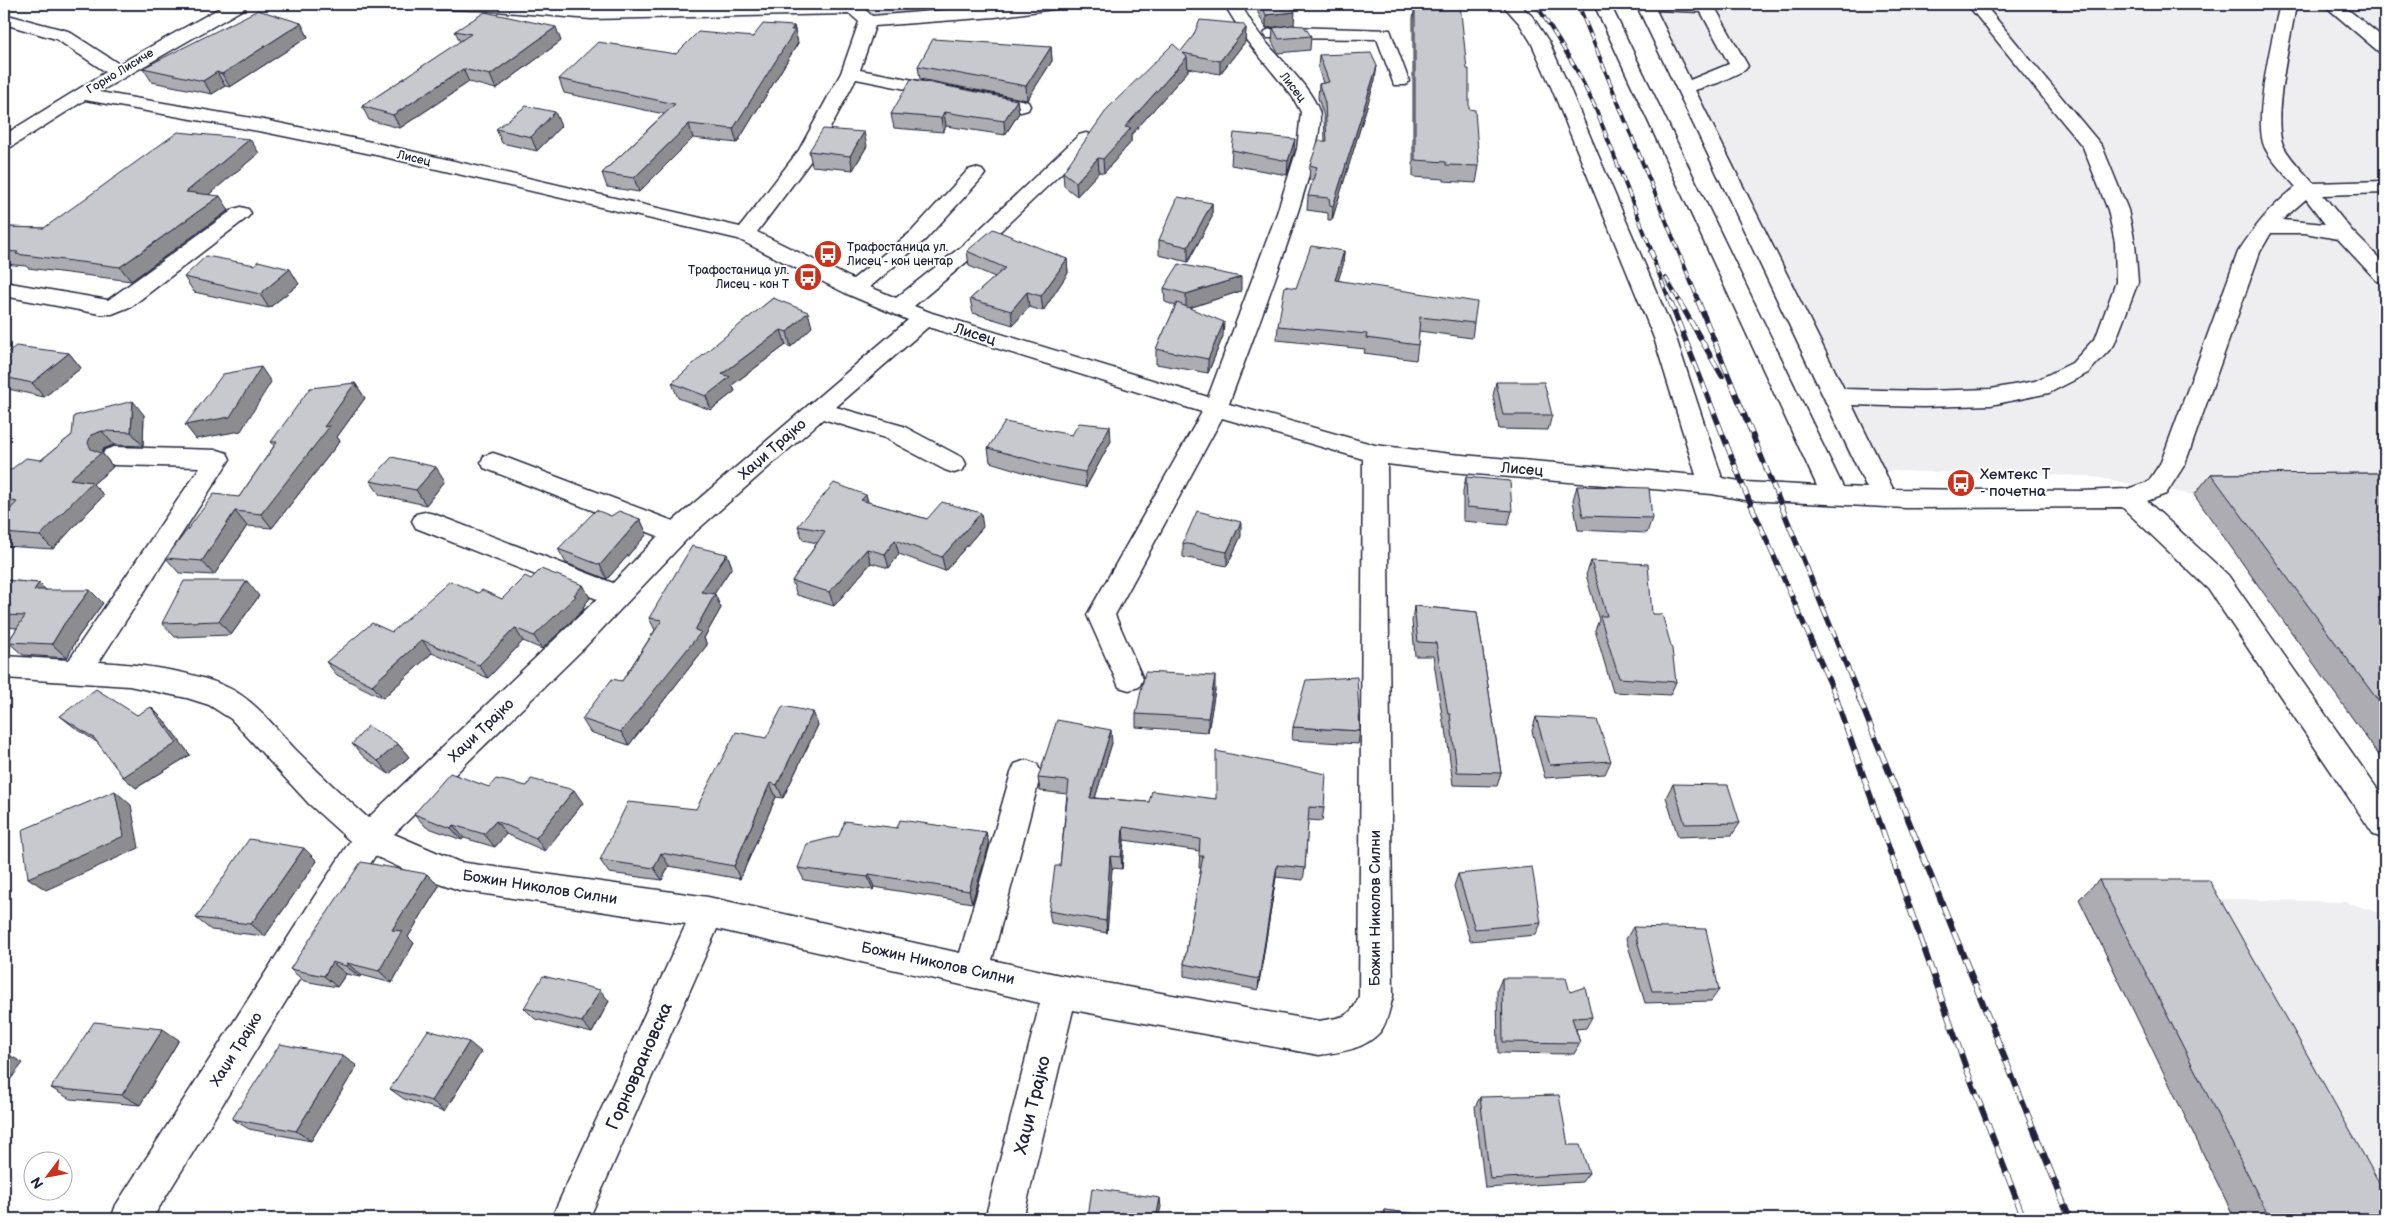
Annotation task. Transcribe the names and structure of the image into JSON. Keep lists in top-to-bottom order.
{
  "streets": {
    "street": [
      "Горно Лисиче",
      "Лисец",
      "Хаџи Трајко",
      "Божин Николов Силни",
      "Горноврановска"
    ]
  },
  "crossings": [
    ["Горно Лисиче", "Лисец"],
    ["Лисец", "Хаџи Трајко"],
    ["Лисец", "Божин Николов Силни"],
    ["Хаџи Трајко", "Божин Николов Силни"],
    ["Божин Николов Силни", "Горноврановска"]
  ],
  "places": {
    "bus stop": ["Трафостаница ул. Лисец - кон центар", "Трафостаница ул. Лисец - кон Т", "Хемтекс Т - почетна"]
  },
  "north": "bottom left"
}
